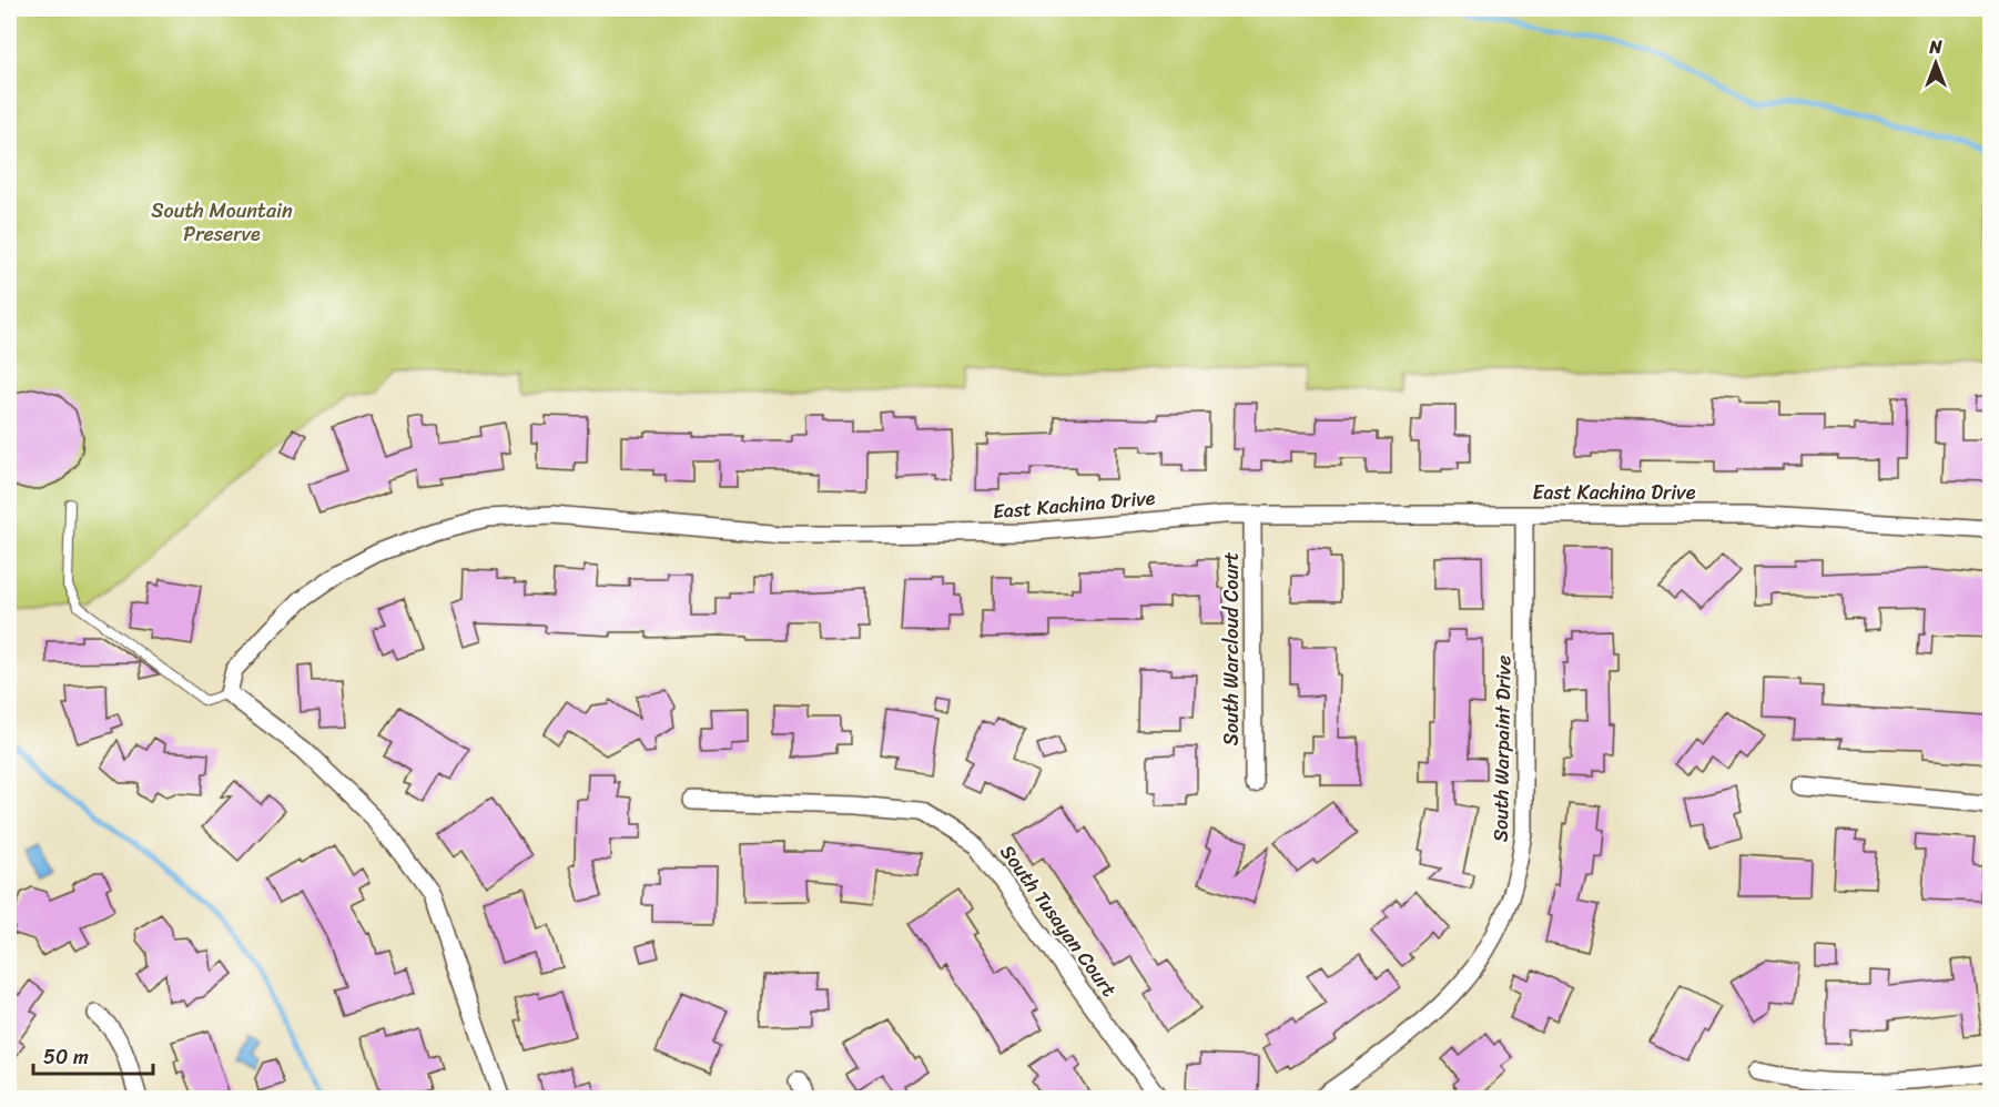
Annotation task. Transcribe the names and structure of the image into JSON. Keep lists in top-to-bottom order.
{
  "streets": {
    "street": [
      "East Kachina Drive",
      "South Warcloud Court",
      "South Warpaint Drive",
      "South Tusayan Court"
    ]
  },
  "crossings": [
    ["East Kachina Drive", "South Warcloud Court"],
    ["East Kachina Drive", "South Warpaint Drive"]
  ],
  "parks": ["South Mountain Preserve"],
  "scale_bar": "50 m",
  "north": "top"
}
